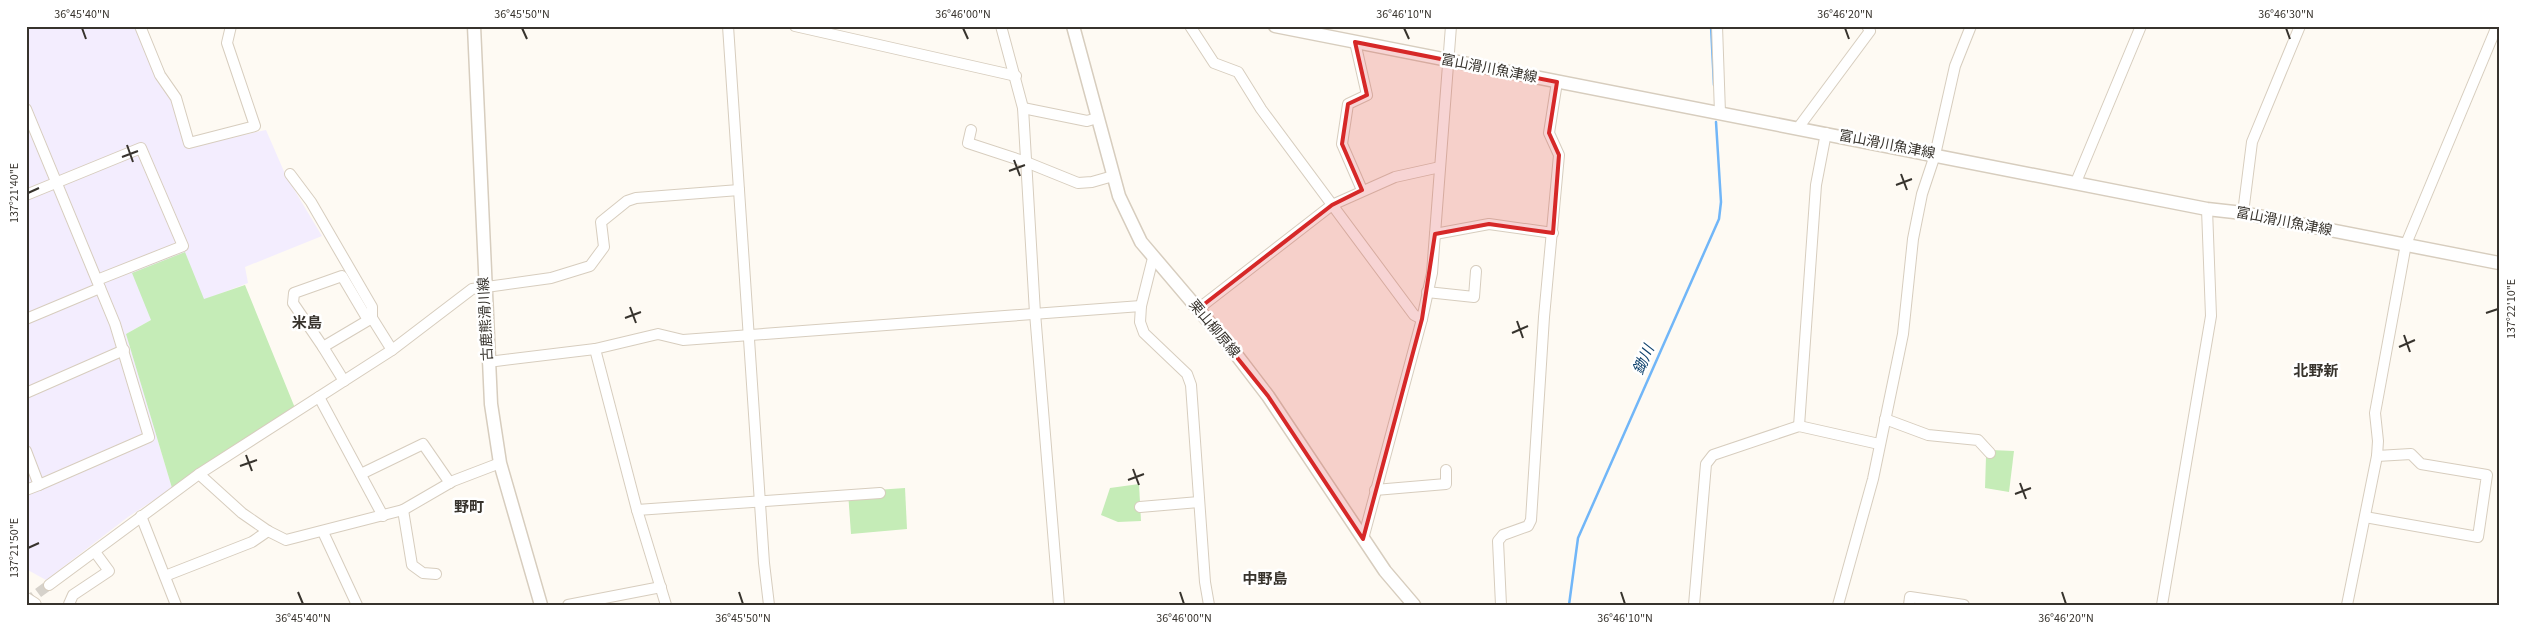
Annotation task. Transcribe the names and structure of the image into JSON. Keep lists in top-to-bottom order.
{
  "streets": {
    "main road": ["富山滑川魚津線", "古鹿熊滑川線", "栗山柳原線"]
  },
  "districts": [
    "米島",
    "北野新",
    "野町",
    "中野島"
  ],
  "water": ["鋤川"],
  "coordinates": [
    "36°45'40\"N",
    "36°45'50\"N",
    "36°46'00\"N",
    "36°46'10\"N",
    "36°46'20\"N",
    "36°46'30\"N",
    "137°21'40\"E",
    "137°22'10\"E",
    "137°21'50\"E"
  ]
}
